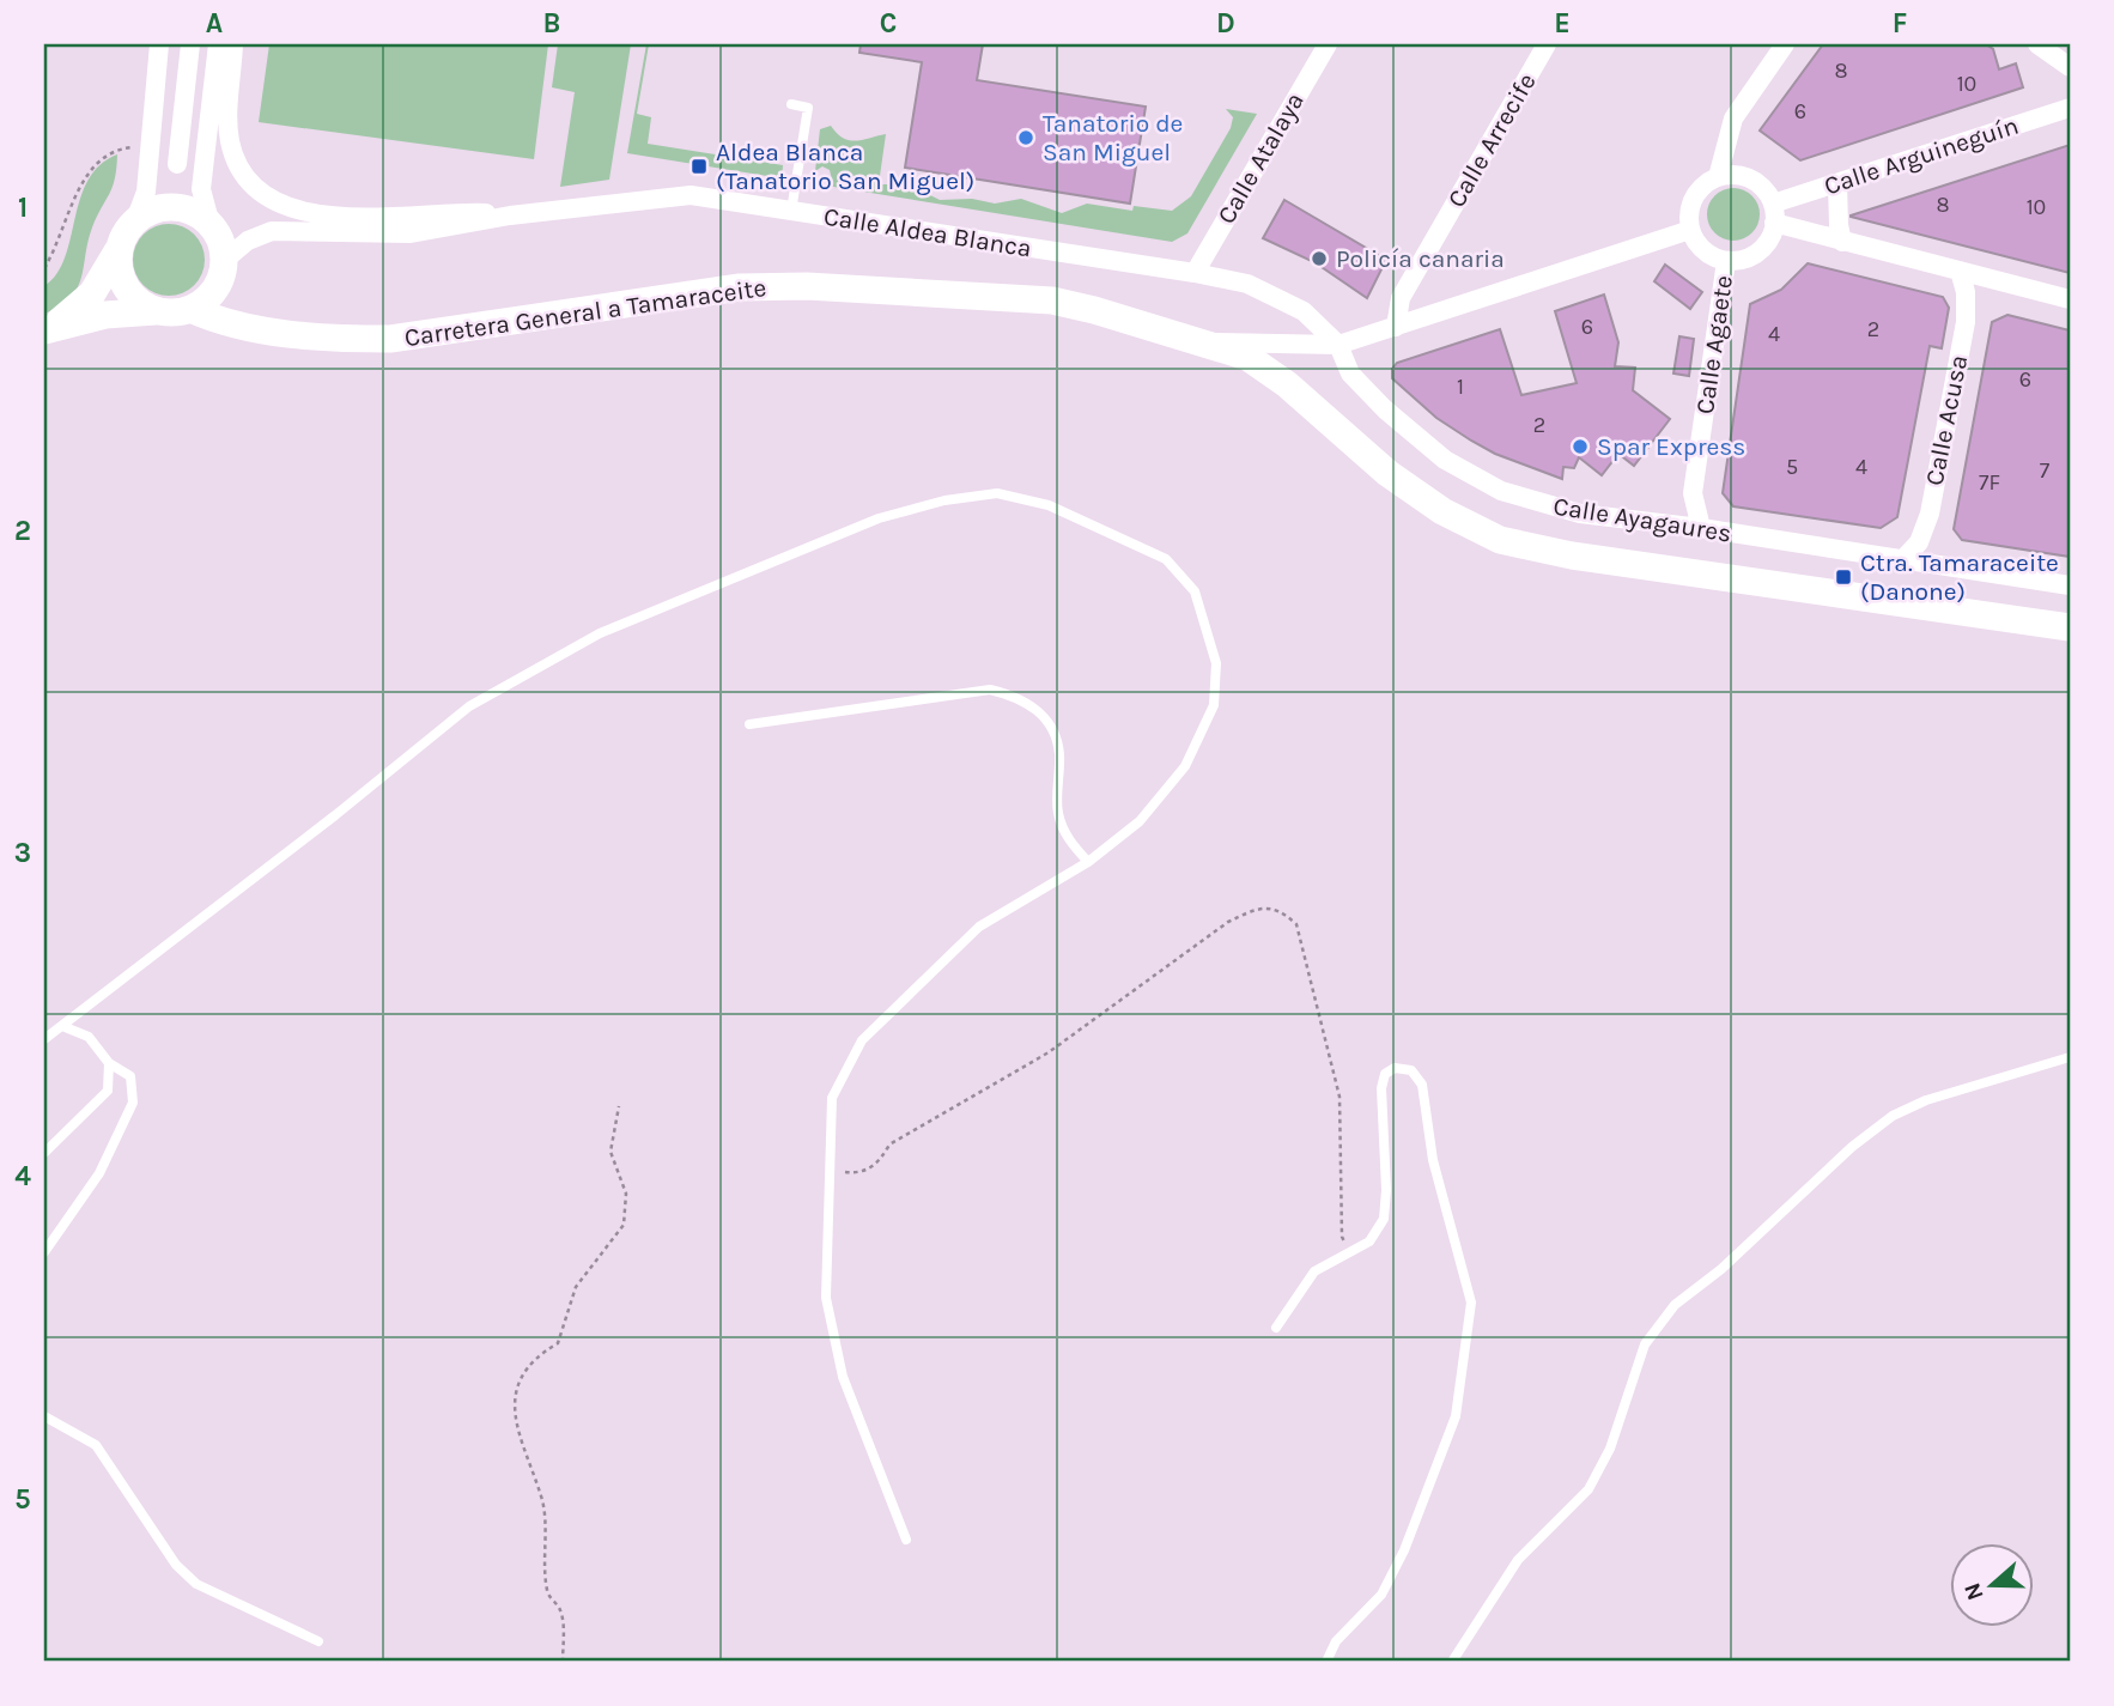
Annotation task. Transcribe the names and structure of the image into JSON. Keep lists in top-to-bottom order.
{
  "streets": {
    "main road": ["Carretera General a Tamaraceite"],
    "street": [
      "Calle Arrecife",
      "Calle Arguineguín",
      "Calle Atalaya",
      "Calle Aldea Blanca",
      "Calle Agaete",
      "Calle Acusa",
      "Calle Ayagaures"
    ]
  },
  "crossings": [
    ["Calle Arguineguín", "Calle Agaete"],
    ["Calle Atalaya", "Calle Aldea Blanca"],
    ["Calle Atalaya", "Calle Ayagaures"],
    ["Calle Aldea Blanca", "Carretera General a Tamaraceite"],
    ["Calle Aldea Blanca", "Calle Ayagaures"],
    ["Calle Agaete", "Calle Ayagaures"],
    ["Calle Acusa", "Calle Ayagaures"]
  ],
  "places": {
    "other": ["Tanatorio de San Miguel", "Policía canaria", "Spar Express"],
    "transit": ["Aldea Blanca (Tanatorio San Miguel)", "Ctra. Tamaraceite (Danone)"]
  },
  "house_numbers": [
    "8",
    "10",
    "6",
    "8",
    "10",
    "6",
    "2",
    "4",
    "6",
    "1",
    "2",
    "5",
    "4",
    "7",
    "7F"
  ],
  "north": "left",
  "grid": {
    "columns": [
      "A",
      "B",
      "C",
      "D",
      "E",
      "F"
    ],
    "rows": [
      "1",
      "2",
      "3",
      "4",
      "5"
    ]
  }
}
